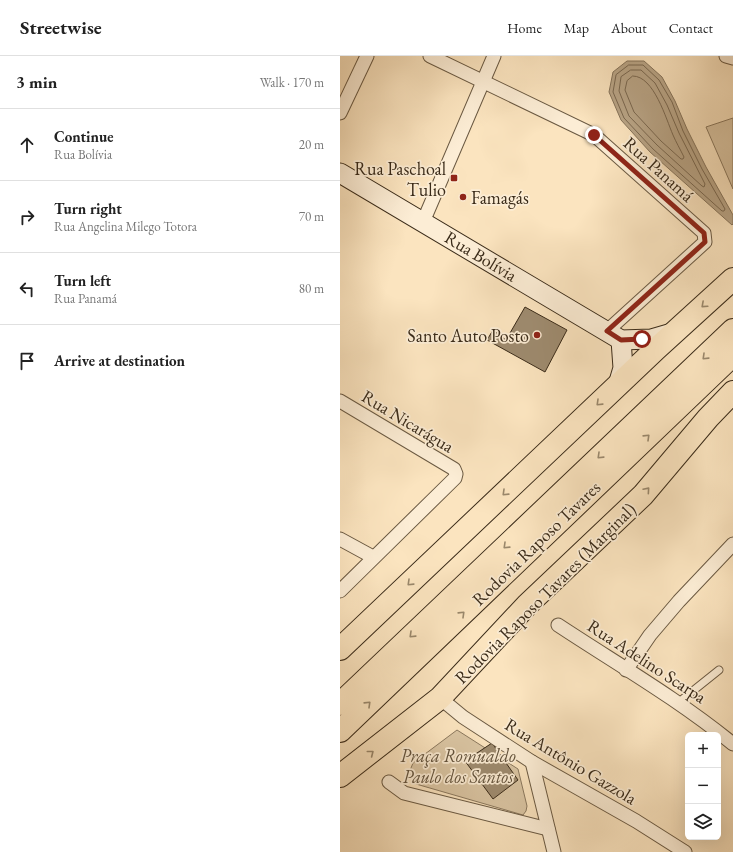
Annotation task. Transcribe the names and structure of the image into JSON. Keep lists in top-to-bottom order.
{
  "streets": {
    "highway": ["Rodovia Raposo Tavares", "Rodovia Raposo Tavares (Marginal)"],
    "street": [
      "Rua Panamá",
      "Rua Bolívia",
      "Rua Nicarágua",
      "Rua Adelino Scarpa",
      "Rua Antônio Gazzola"
    ]
  },
  "crossings": [
    ["Rua Panamá", "Rua Bolívia"],
    ["Rodovia Raposo Tavares (Marginal)", "Rua Antônio Gazzola"]
  ],
  "parks": ["Praça Romualdo Paulo dos Santos"],
  "places": {
    "transit": ["Rua Paschoal Tulio"],
    "other": ["Famagás", "Santo Auto Posto"]
  },
  "page": {
    "header": "Streetwise",
    "nav": [
      "Home",
      "Map",
      "About",
      "Contact"
    ],
    "heading": ["3 min", "Walk · 170 m"],
    "list": [
      ["Continue", "Rua Bolívia", "20 m"],
      ["Turn right", "Rua Angelina Milego Totora", "70 m"],
      ["Turn left", "Rua Panamá", "80 m"],
      "Arrive at destination"
    ],
    "map_buttons": ["+", "−"]
  }
}
